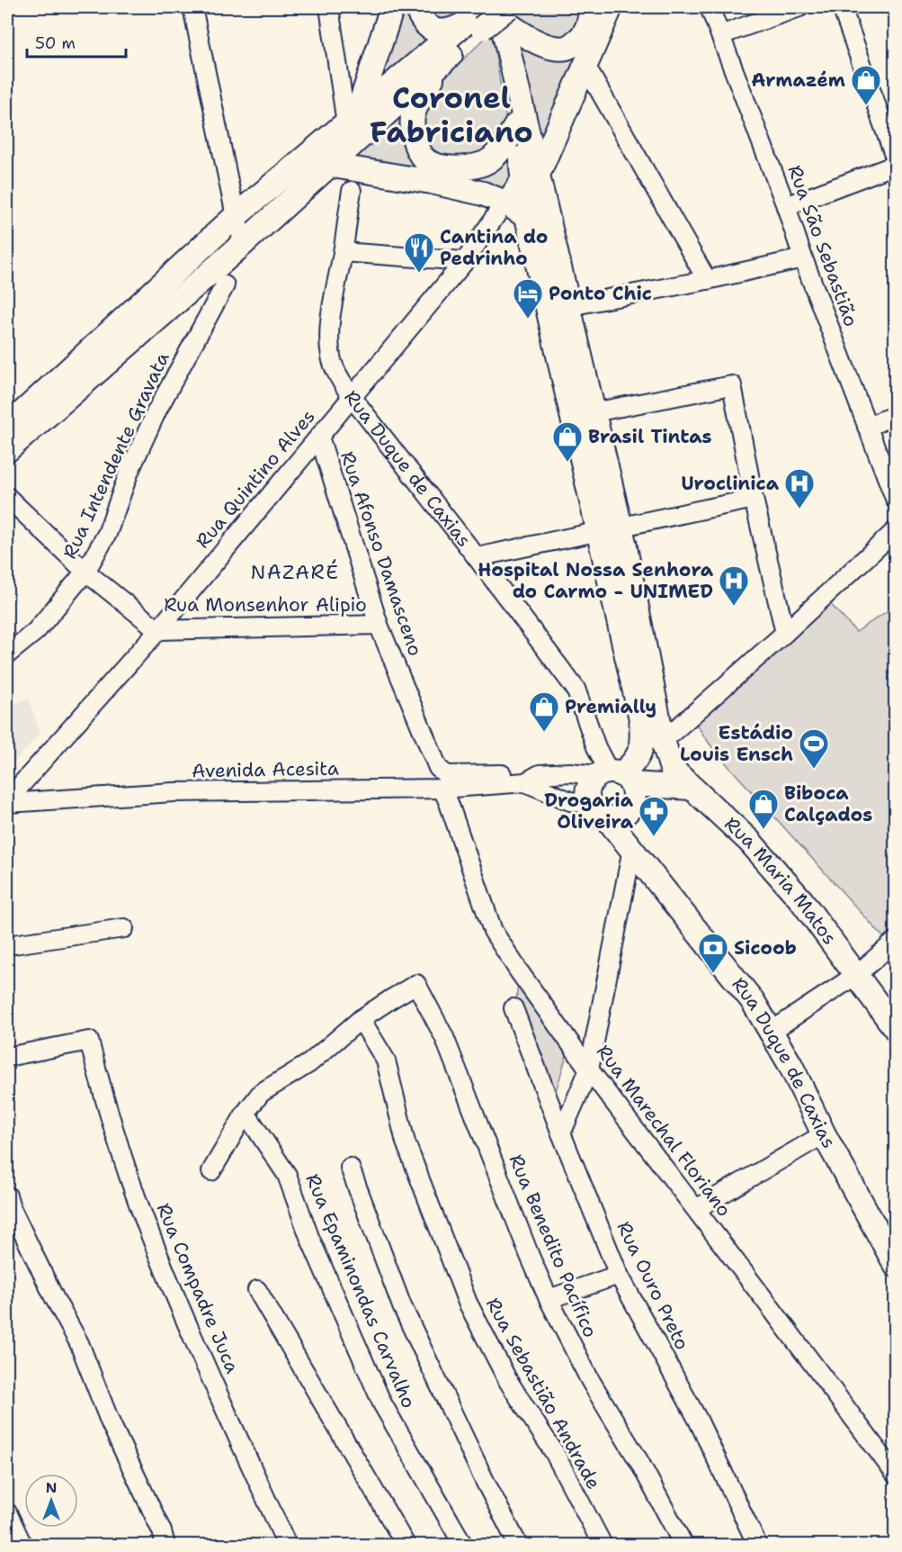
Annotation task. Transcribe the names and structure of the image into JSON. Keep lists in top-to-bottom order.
{
  "streets": {
    "main road": ["Rua Duque de Caxias", "Rua Maria Matos"],
    "street": [
      "Rua São Sebastião",
      "Rua Intendente Gravata",
      "Rua Quintino Alves",
      "Rua Afonso Damasceno",
      "Rua Monsenhor Alipio",
      "Avenida Acesita",
      "Rua Marechal Floriano",
      "Rua Benedito Pacífico",
      "Rua Ouro Preto",
      "Rua Compadre Juca",
      "Rua Epaminondas Carvalho",
      "Rua Sebastião Andrade"
    ]
  },
  "crossings": [
    ["Rua Intendente Gravata", "Rua Monsenhor Alipio"],
    ["Rua Duque de Caxias", "Rua Quintino Alves"],
    ["Rua Duque de Caxias", "Avenida Acesita"],
    ["Rua Quintino Alves", "Rua Afonso Damasceno"],
    ["Rua Quintino Alves", "Rua Monsenhor Alipio"],
    ["Rua Quintino Alves", "Avenida Acesita"],
    ["Rua Afonso Damasceno", "Rua Monsenhor Alipio"],
    ["Rua Afonso Damasceno", "Avenida Acesita"],
    ["Avenida Acesita", "Rua Marechal Floriano"],
    ["Rua Benedito Pacífico", "Rua Sebastião Andrade"]
  ],
  "districts": ["Coronel Fabriciano", "NAZARÉ"],
  "places": {
    "shop": [
      "Armazém",
      "Brasil Tintas",
      "Premially",
      "Biboca Calçados"
    ],
    "restaurant": ["Cantina do Pedrinho"],
    "hotel": ["Ponto Chic"],
    "hospital": ["Uroclinica", "Hospital Nossa Senhora do Carmo - UNIMED"],
    "sports": ["Estádio Louis Ensch"],
    "pharmacy": ["Drogaria Oliveira"],
    "bank": ["Sicoob"]
  },
  "scale_bar": "50 m",
  "north": "top"
}
